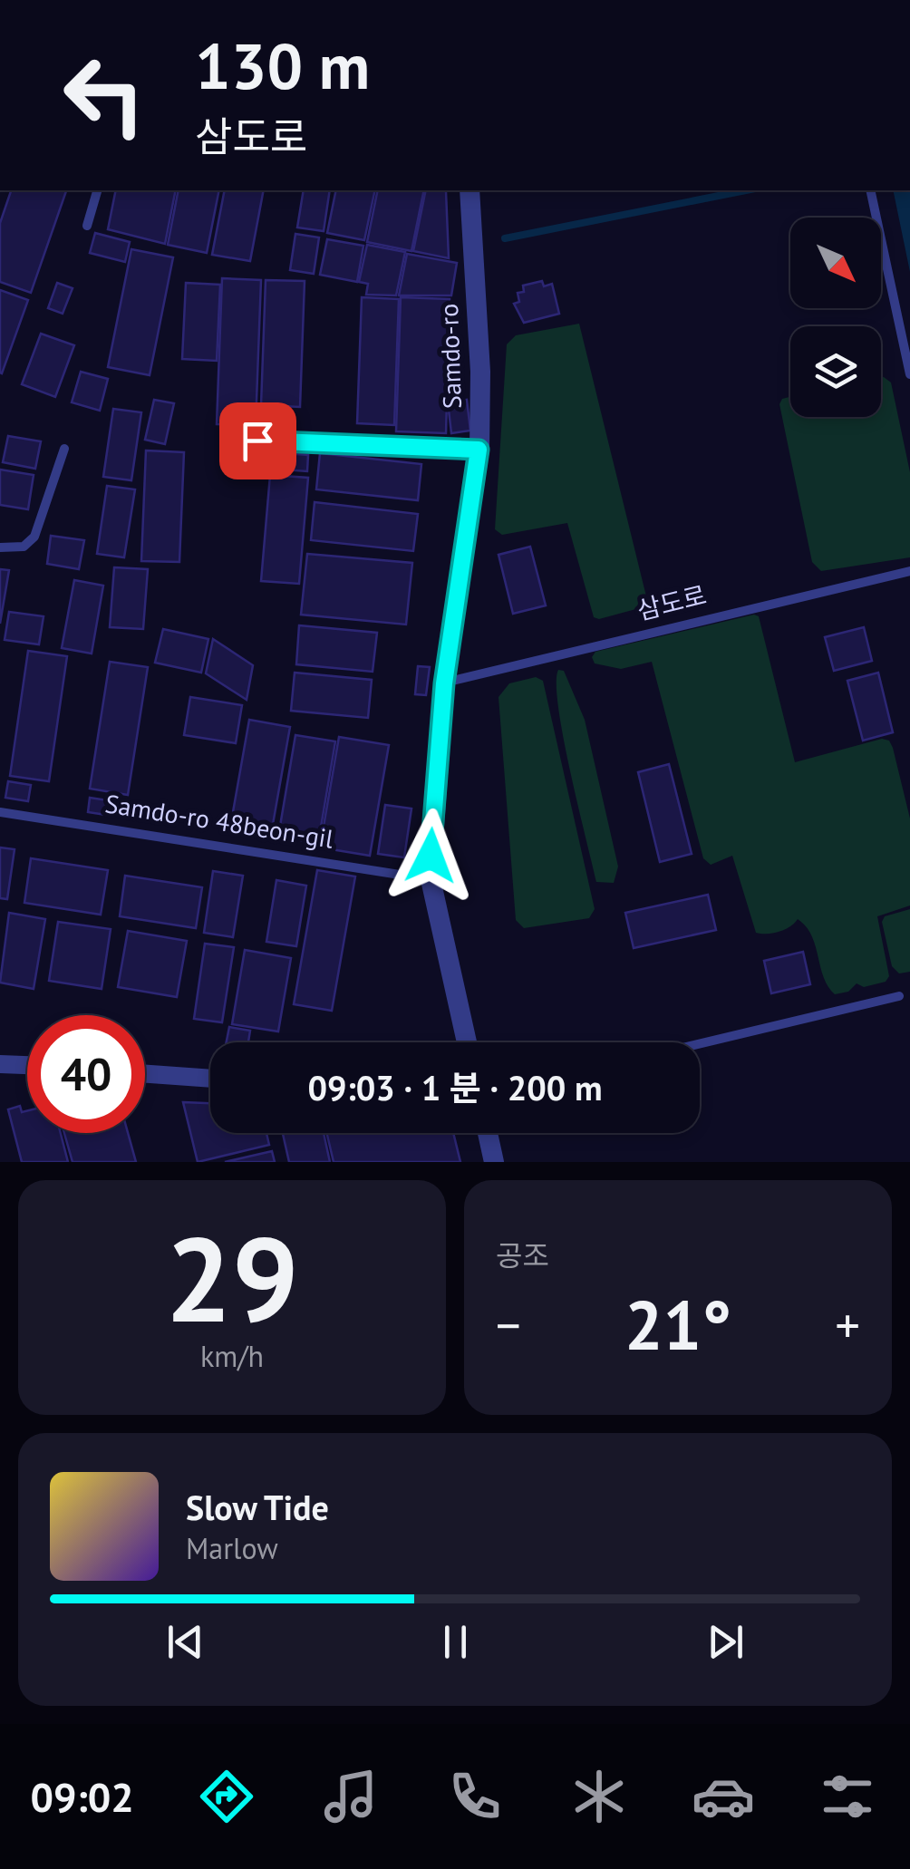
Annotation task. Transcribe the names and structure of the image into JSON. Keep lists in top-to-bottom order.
{
  "streets": {
    "street": ["Samdo-ro"],
    "lane": ["삼도로", "Samdo-ro 48beon-gil"]
  },
  "crossings": [
    ["Samdo-ro", "삼도로"],
    ["Samdo-ro", "Samdo-ro 48beon-gil"]
  ],
  "north": "bottom right",
  "page": {
    "turn": ["130 m", "삼도로"],
    "limit": "40",
    "trip": "09:03 · 1 분 · 200 m",
    "tile": [
      ["29", "km/h"],
      "공조"
    ],
    "heat": ["−", "21°", "+"],
    "song": ["Slow Tide", "Marlow"],
    "tabs": "09:02"
  }
}
